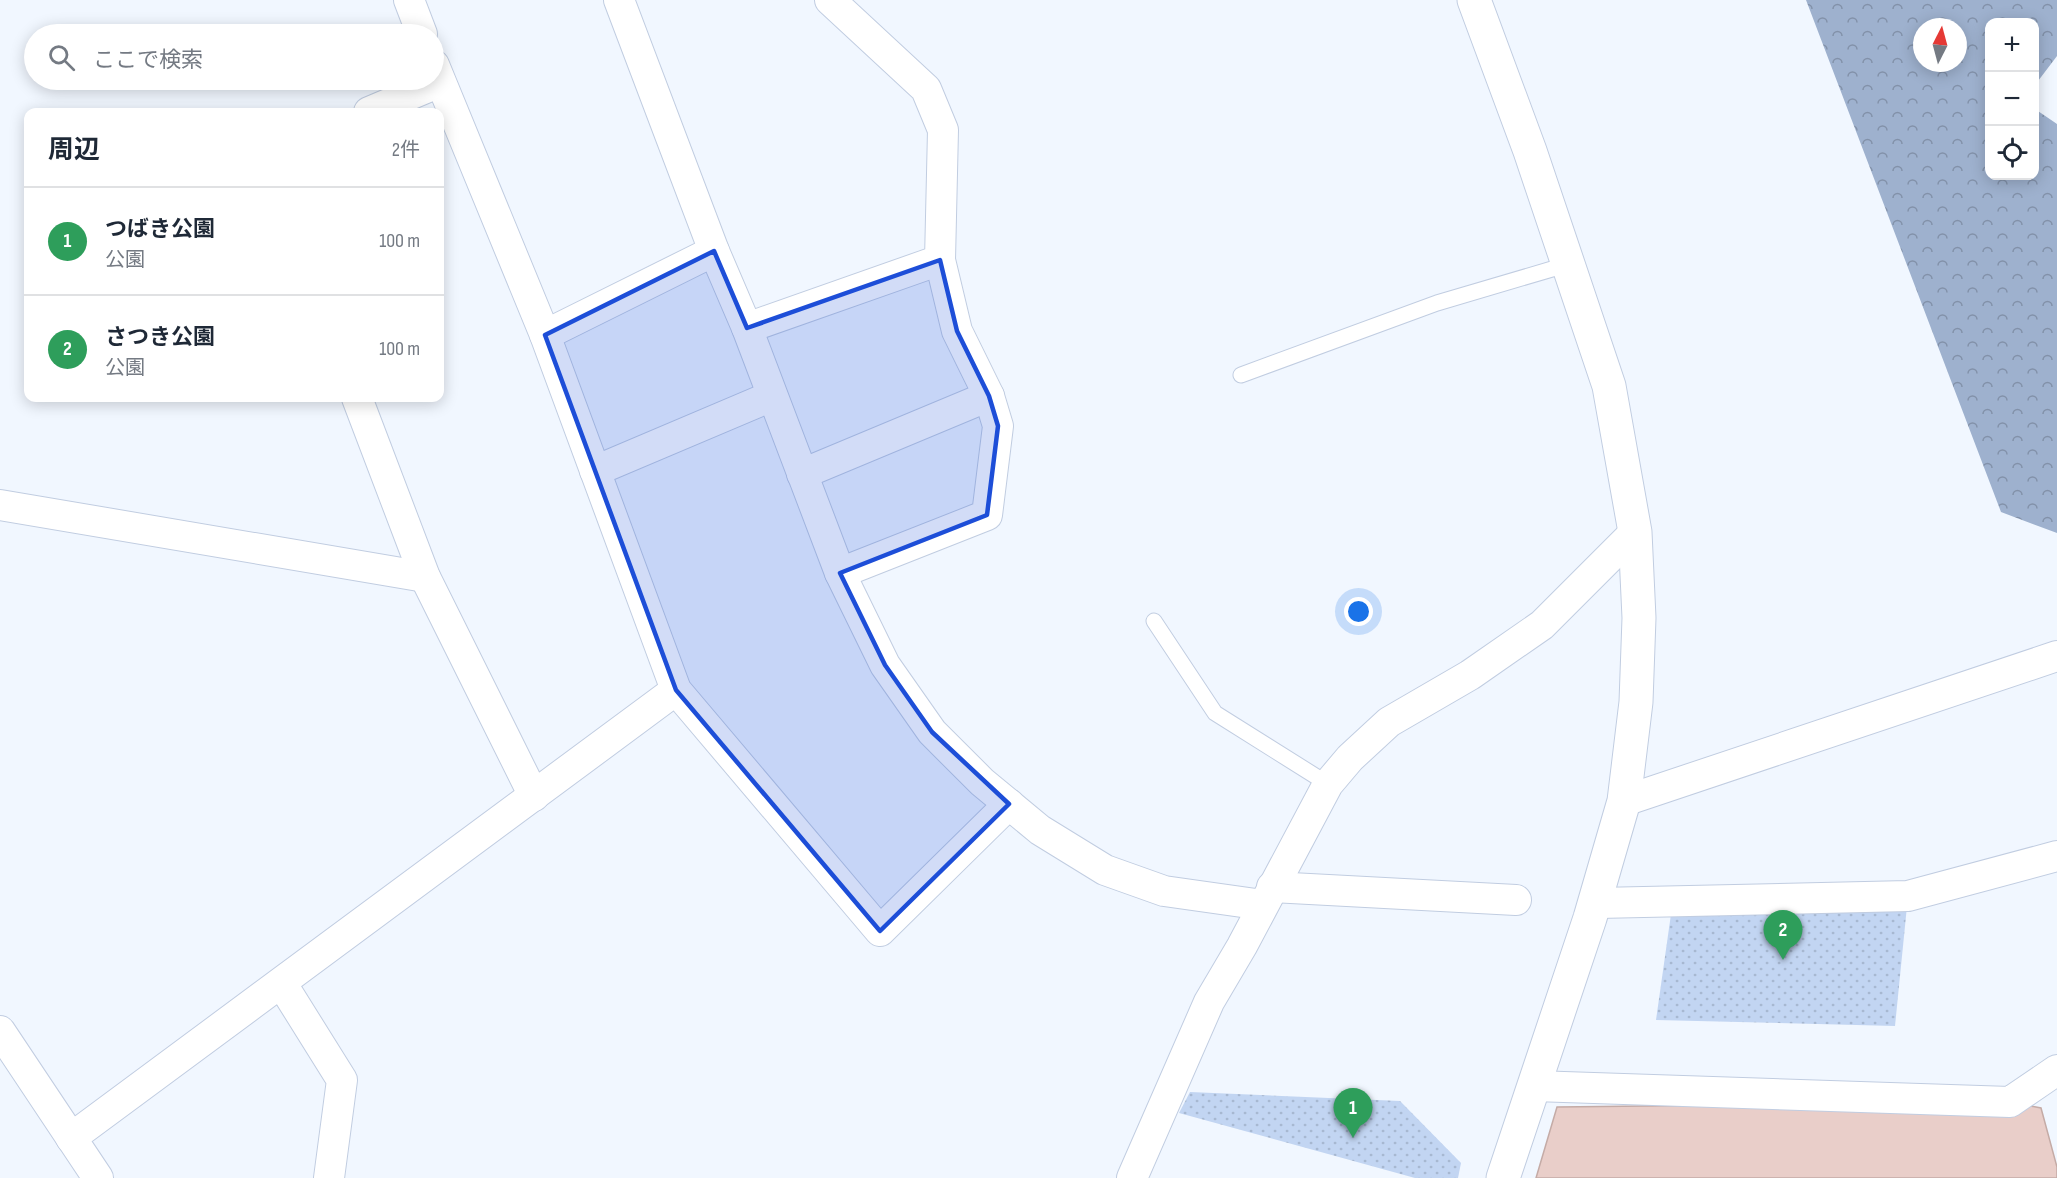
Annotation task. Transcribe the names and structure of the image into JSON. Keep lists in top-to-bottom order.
{
  "north": "top",
  "page": {
    "map_buttons": ["+", "−"],
    "search": "ここで検索",
    "heading": ["周辺", "2件"],
    "list": [
      {
        "mark": "1",
        "name": "つばき公園",
        "note": "公園",
        "value": "100 m"
      },
      {
        "mark": "2",
        "name": "さつき公園",
        "note": "公園",
        "value": "100 m"
      }
    ],
    "pins": ["2", "1"]
  }
}
